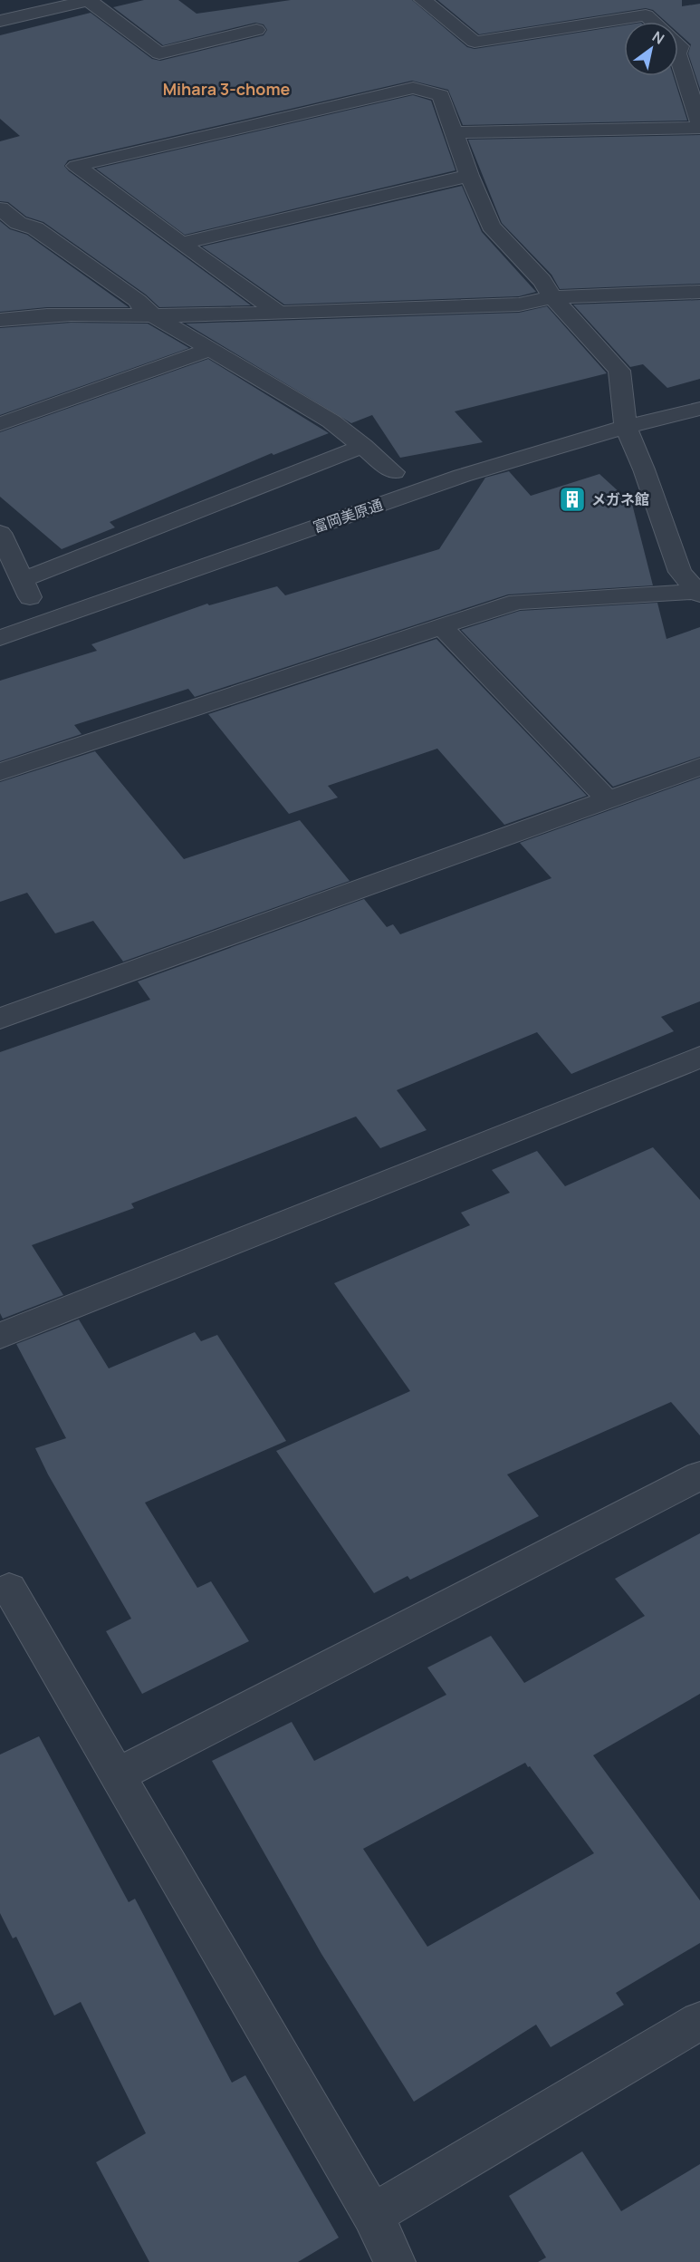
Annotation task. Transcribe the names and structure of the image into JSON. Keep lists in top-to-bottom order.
{
  "streets": {
    "street": ["富岡美原通"]
  },
  "districts": ["Mihara 3-chome"],
  "places": {
    "building": ["メガネ館"]
  },
  "north": "top right"
}
